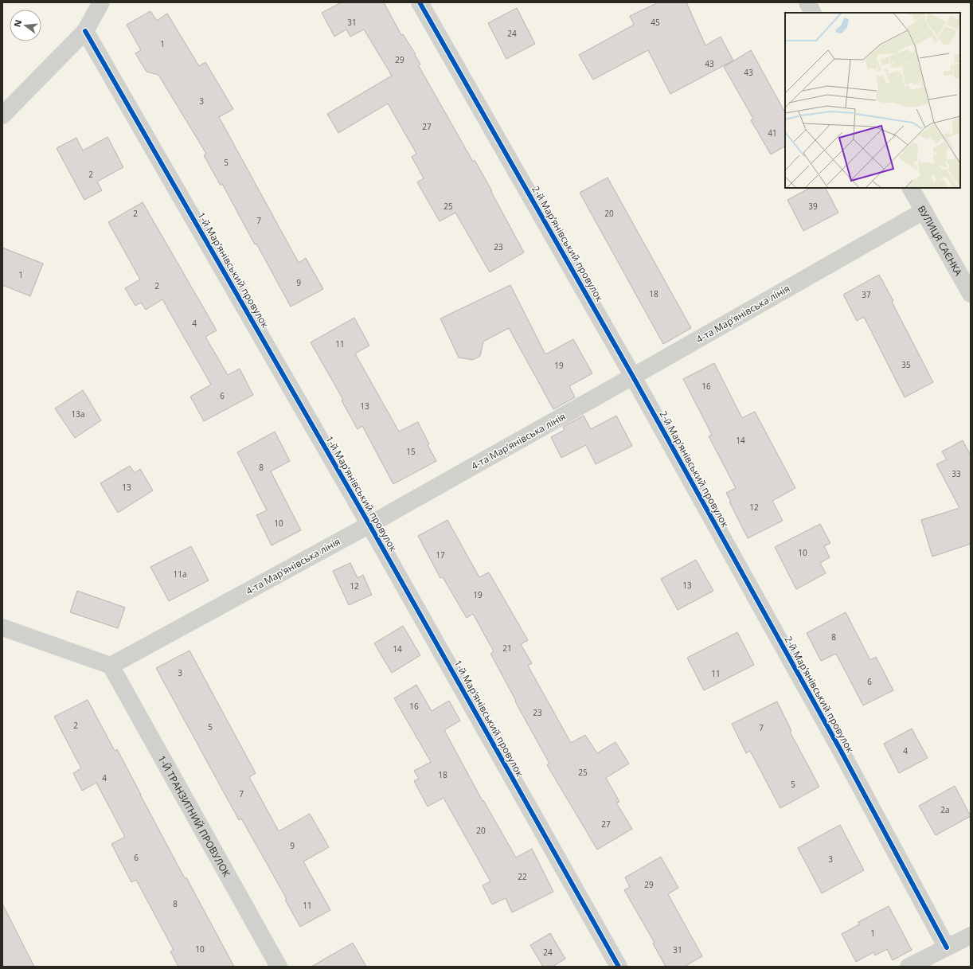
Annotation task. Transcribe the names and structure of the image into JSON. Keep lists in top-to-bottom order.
{
  "streets": {
    "street": [
      "ВУЛИЦЯ САЄНКА",
      "2-й Марʼянівський провулок",
      "1-й Марʼянівський провулок",
      "4-та Марʼянівська лінія",
      "1-Й ТРАНЗИТНИЙ ПРОВУЛОК"
    ]
  },
  "crossings": [
    ["ВУЛИЦЯ САЄНКА", "4-та Марʼянівська лінія"],
    ["2-й Марʼянівський провулок", "4-та Марʼянівська лінія"],
    ["1-й Марʼянівський провулок", "4-та Марʼянівська лінія"],
    ["4-та Марʼянівська лінія", "1-Й ТРАНЗИТНИЙ ПРОВУЛОК"]
  ],
  "house_numbers": [
    "31",
    "45",
    "24",
    "1",
    "29",
    "43",
    "43",
    "3",
    "27",
    "41",
    "5",
    "2",
    "25",
    "39",
    "2",
    "20",
    "7",
    "23",
    "1",
    "9",
    "2",
    "18",
    "37",
    "4",
    "11",
    "35",
    "19",
    "16",
    "6",
    "13",
    "13а",
    "14",
    "15",
    "8",
    "33",
    "13",
    "12",
    "10",
    "10",
    "17",
    "11а",
    "13",
    "12",
    "19",
    "8",
    "21",
    "14",
    "3",
    "11",
    "6",
    "16",
    "23",
    "2",
    "5",
    "7",
    "4",
    "25",
    "18",
    "4",
    "5",
    "7",
    "2а",
    "27",
    "20",
    "9",
    "6",
    "3",
    "22",
    "29",
    "8",
    "11",
    "1",
    "10",
    "31",
    "24"
  ],
  "north": "left"
}
